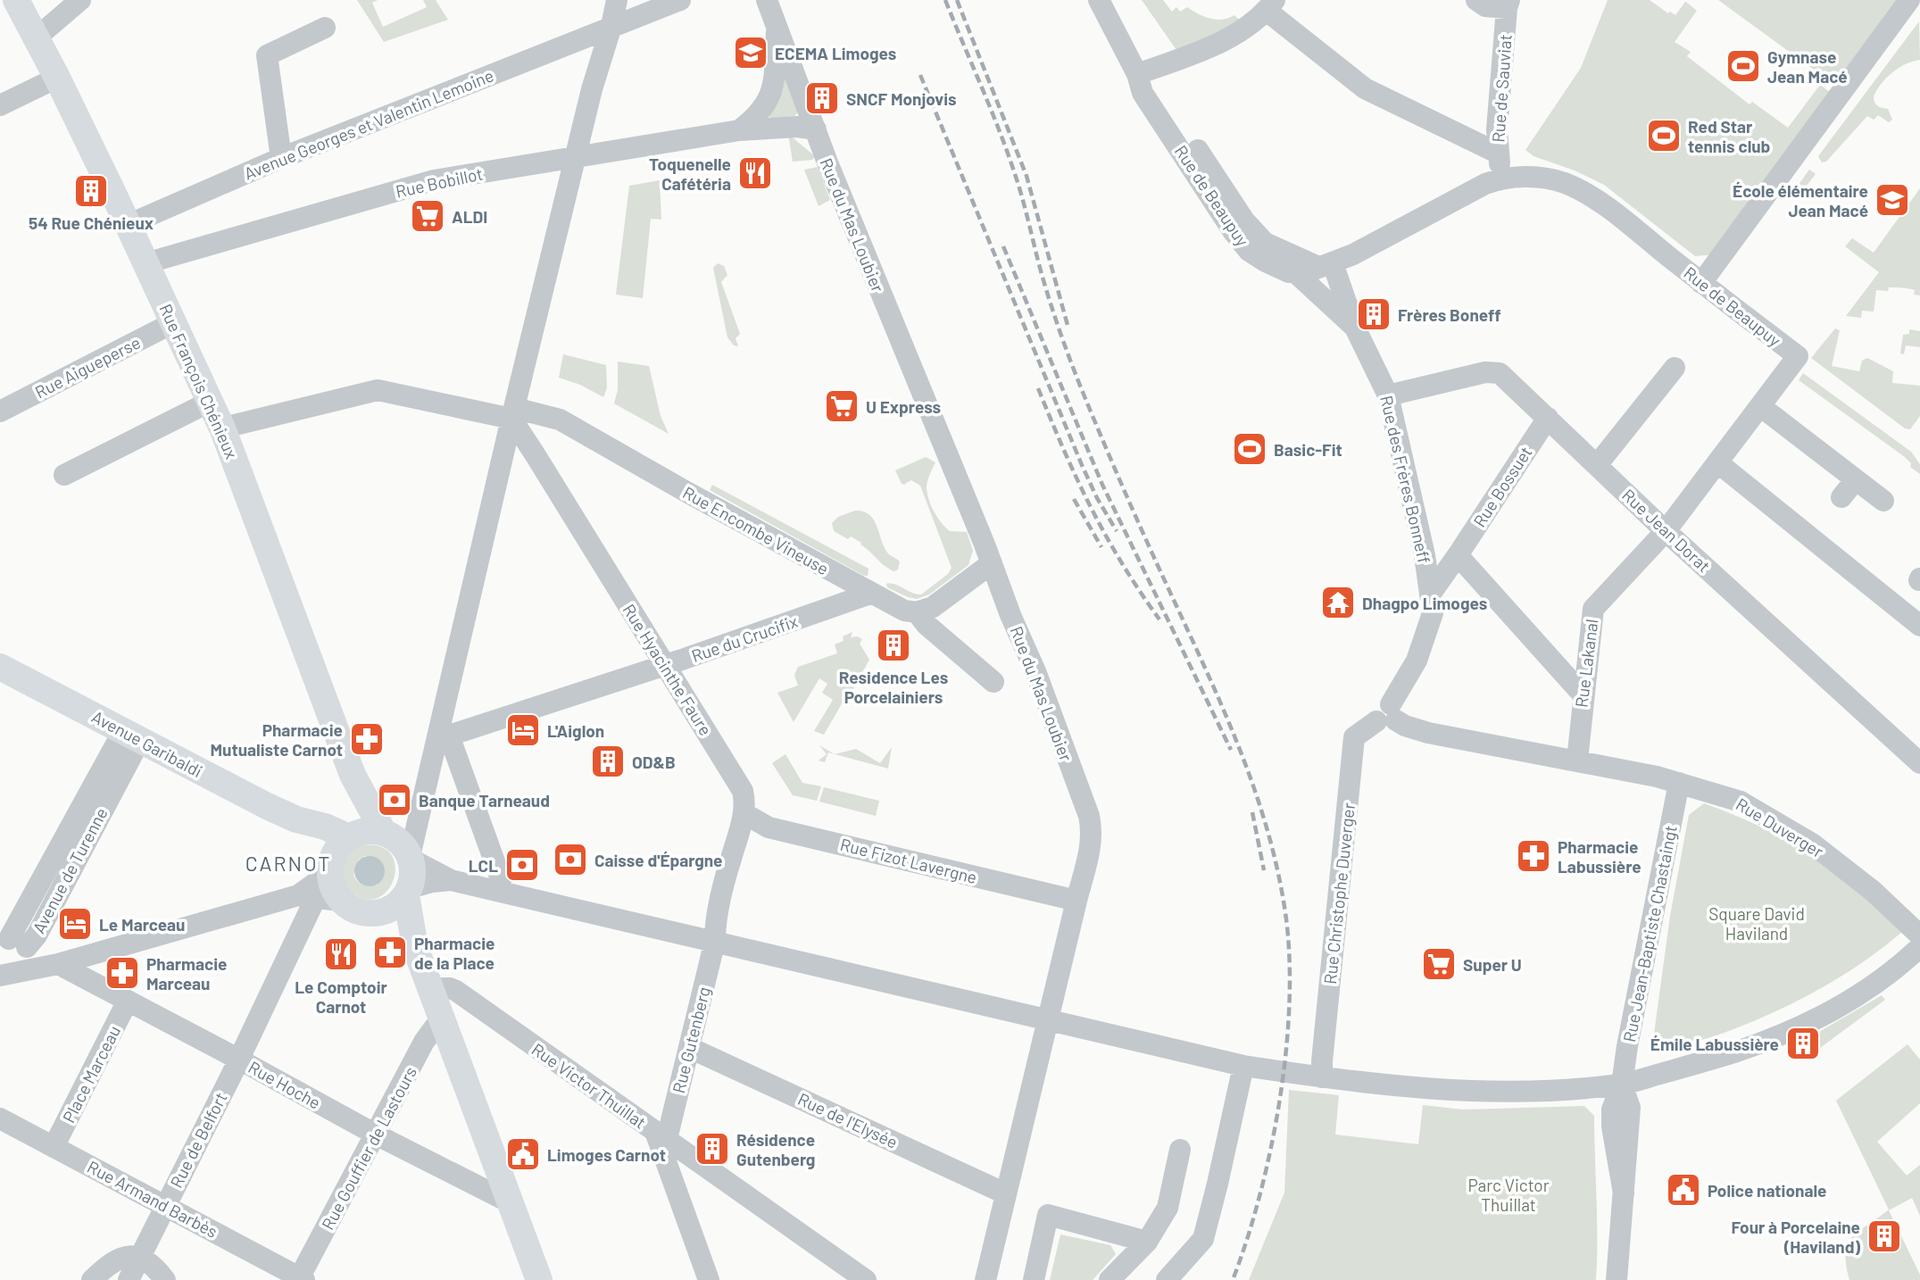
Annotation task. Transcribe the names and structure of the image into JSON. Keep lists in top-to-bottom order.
{
  "streets": {
    "main road": ["Rue François Chénieux", "Avenue Garibaldi"],
    "street": [
      "Rue de Sauviat",
      "Avenue Georges et Valentin Lemoine",
      "Rue Bobillot",
      "Rue de Beaupuy",
      "Rue du Mas Loubier",
      "Rue Aigueperse",
      "Rue des Frères Bonneff",
      "Rue Bossuet",
      "Rue Encombe Vineuse",
      "Rue Jean Dorat",
      "Rue du Crucifix",
      "Rue Lakanal",
      "Rue Hyacinthe Faure",
      "Rue Duverger",
      "Rue Fizot Lavergne",
      "Avenue de Turenne",
      "Rue Christophe Duverger",
      "Rue Jean-Baptiste Chastaingt",
      "Rue Gutenberg",
      "Place Marceau",
      "Rue Hoche",
      "Rue Victor Thuillat",
      "Rue de l'Elysée",
      "Rue de Belfort",
      "Rue Gouffier de Lastours",
      "Rue Armand Barbès"
    ]
  },
  "crossings": [
    ["Rue de Sauviat", "Rue de Beaupuy"],
    ["Avenue Georges et Valentin Lemoine", "Rue François Chénieux"],
    ["Rue Bobillot", "Rue du Mas Loubier"],
    ["Rue Bobillot", "Rue François Chénieux"],
    ["Rue de Beaupuy", "Rue des Frères Bonneff"],
    ["Rue de Beaupuy", "Rue Lakanal"],
    ["Rue du Mas Loubier", "Rue Fizot Lavergne"],
    ["Rue du Mas Loubier", "Rue de l'Elysée"],
    ["Rue Aigueperse", "Rue François Chénieux"],
    ["Rue François Chénieux", "Rue Encombe Vineuse"],
    ["Rue François Chénieux", "Avenue Garibaldi"],
    ["Rue des Frères Bonneff", "Rue Bossuet"],
    ["Rue des Frères Bonneff", "Rue Jean Dorat"],
    ["Rue des Frères Bonneff", "Rue Christophe Duverger"],
    ["Rue Bossuet", "Rue Jean Dorat"],
    ["Rue Encombe Vineuse", "Rue du Crucifix"],
    ["Rue Encombe Vineuse", "Rue Hyacinthe Faure"],
    ["Rue Jean Dorat", "Rue Lakanal"],
    ["Rue du Crucifix", "Rue Hyacinthe Faure"],
    ["Rue Lakanal", "Rue Duverger"],
    ["Rue Hyacinthe Faure", "Rue Fizot Lavergne"],
    ["Rue Hyacinthe Faure", "Rue Gutenberg"],
    ["Avenue Garibaldi", "Avenue de Turenne"],
    ["Avenue Garibaldi", "Rue de Belfort"],
    ["Rue Duverger", "Rue Jean-Baptiste Chastaingt"],
    ["Avenue de Turenne", "Rue Hoche"],
    ["Rue Gutenberg", "Rue Victor Thuillat"],
    ["Rue Gutenberg", "Rue de l'Elysée"],
    ["Place Marceau", "Rue Hoche"],
    ["Place Marceau", "Rue Armand Barbès"],
    ["Rue Hoche", "Rue de Belfort"],
    ["Rue Hoche", "Rue Gouffier de Lastours"],
    ["Rue de Belfort", "Rue Armand Barbès"],
    ["Rue Gouffier de Lastours", "Rue Armand Barbès"]
  ],
  "districts": ["CARNOT"],
  "parks": ["Square David Haviland", "Parc Victor Thuillat"],
  "places": {
    "school or university": ["ECEMA Limoges", "École élémentaire Jean Macé"],
    "sports": ["Gymnase Jean Macé", "Red Star tennis club", "Basic-Fit"],
    "building": [
      "SNCF Monjovis",
      "54 Rue Chénieux",
      "Frères Boneff",
      "Residence Les Porcelainiers",
      "OD&B",
      "Émile Labussière",
      "Résidence Gutenberg",
      "Four à Porcelaine (Haviland)"
    ],
    "restaurant": ["Toquenelle Cafétéria", "Le Comptoir Carnot"],
    "supermarket": ["ALDI", "U Express", "Super U"],
    "temple": ["Dhagpo Limoges"],
    "hotel": ["L'Aiglon", "Le Marceau"],
    "pharmacy": [
      "Pharmacie Mutualiste Carnot",
      "Pharmacie Labussière",
      "Pharmacie de la Place",
      "Pharmacie Marceau"
    ],
    "bank": ["Banque Tarneaud", "Caisse d'Épargne", "LCL"],
    "public building": ["Limoges Carnot", "Police nationale"]
  }
}
